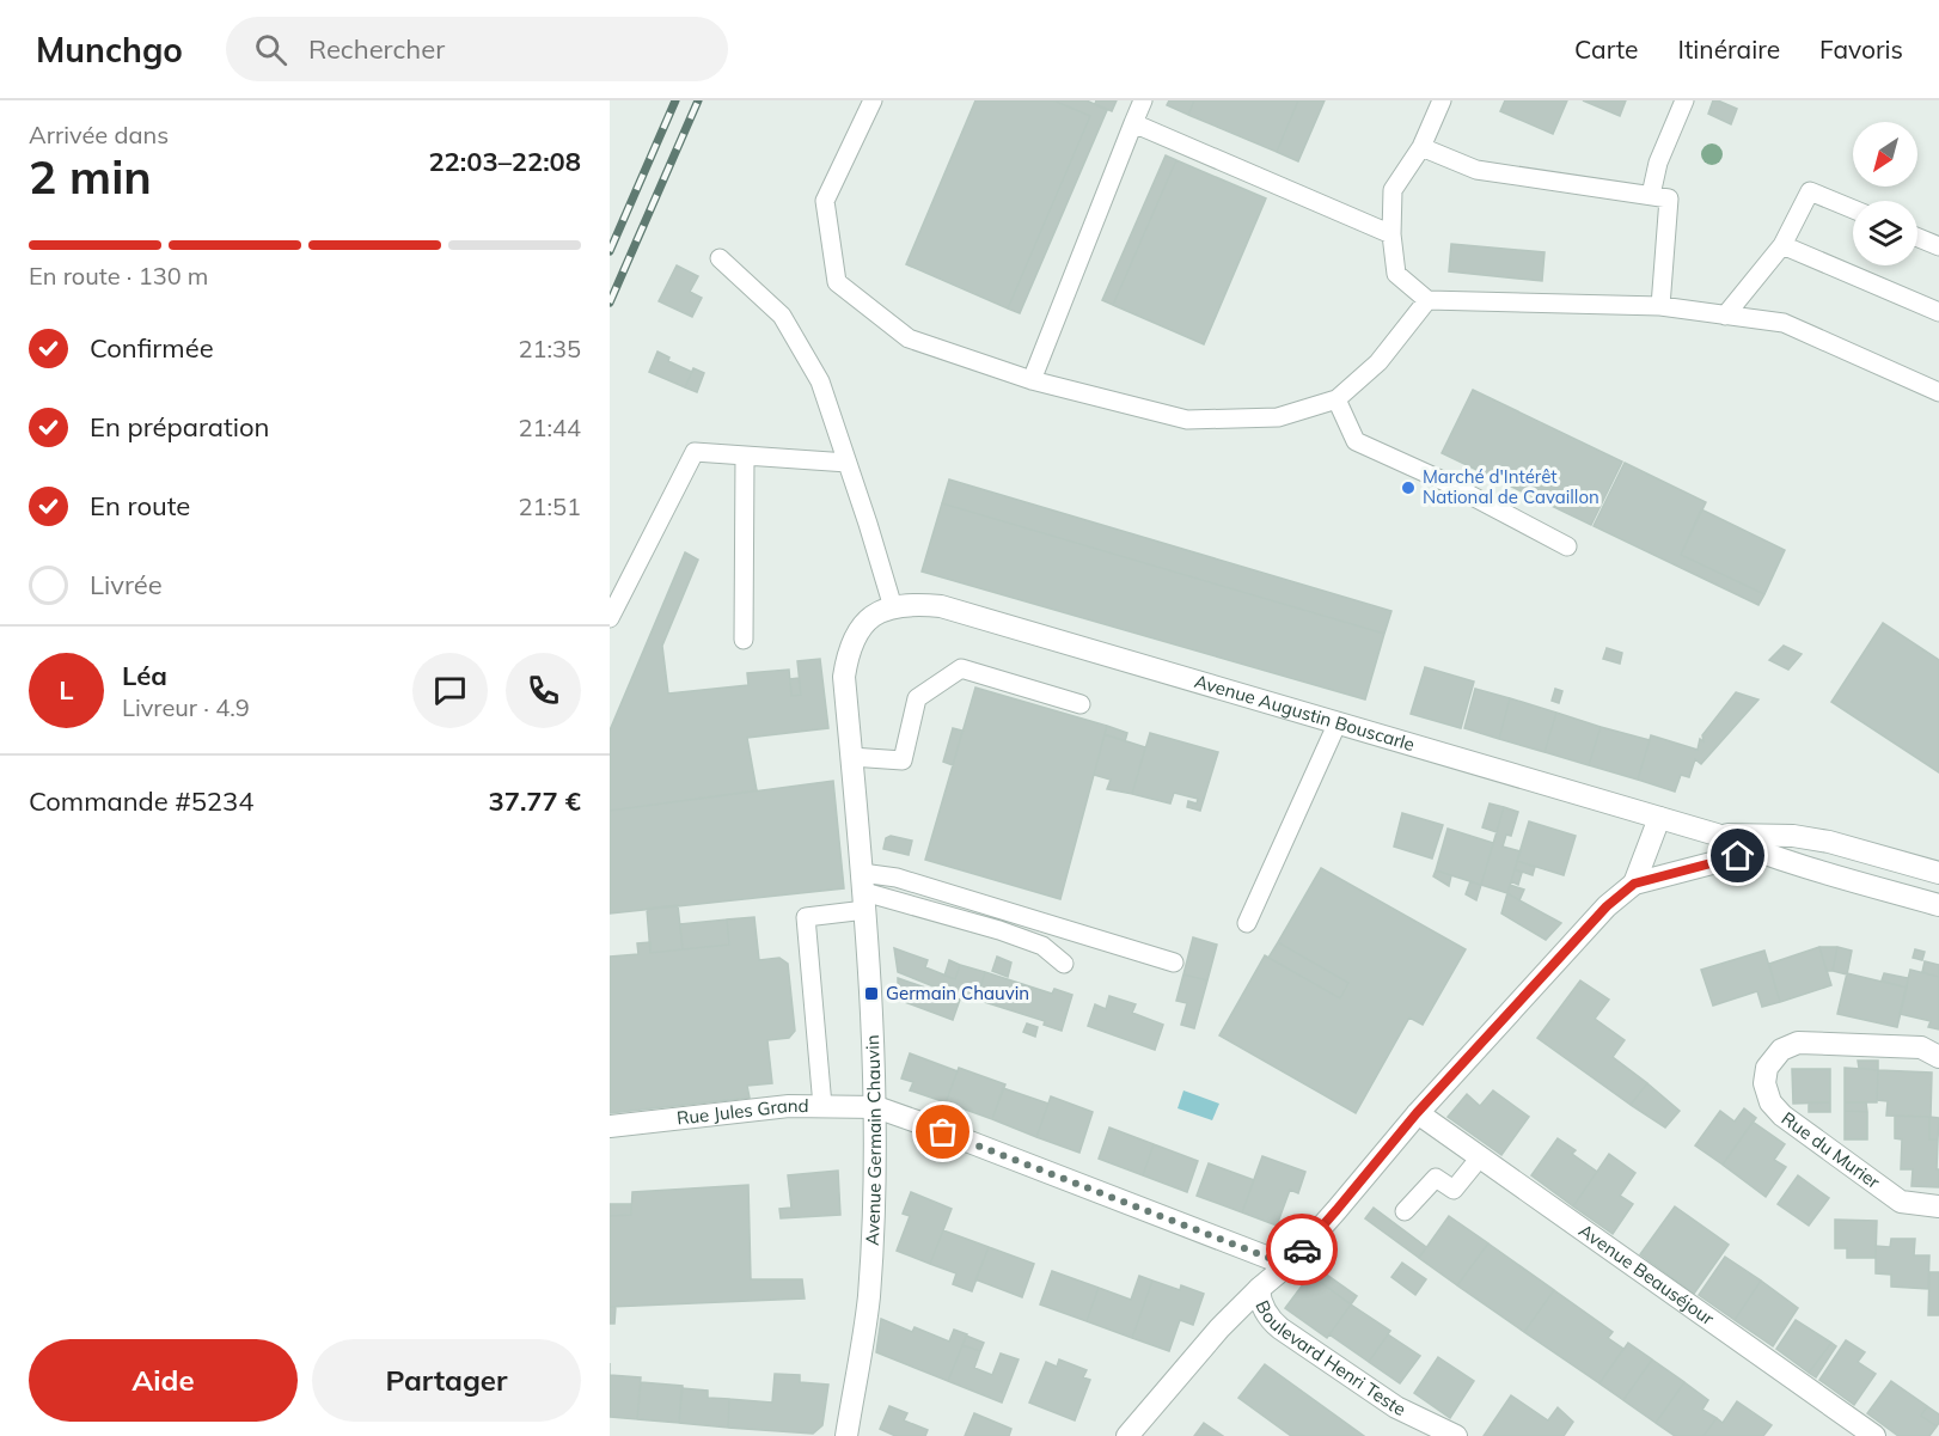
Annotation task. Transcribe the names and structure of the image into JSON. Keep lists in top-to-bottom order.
{
  "streets": {
    "street": [
      "Avenue Augustin Bouscarle",
      "Rue Jules Grand",
      "Avenue Germain Chauvin",
      "Rue du Murier",
      "Avenue Beauséjour",
      "Boulevard Henri Teste"
    ]
  },
  "crossings": [
    ["Avenue Augustin Bouscarle", "Avenue Germain Chauvin"],
    ["Rue Jules Grand", "Avenue Germain Chauvin"]
  ],
  "places": {
    "other": ["Marché d'Intérêt National de Cavaillon"],
    "transit": ["Germain Chauvin"]
  },
  "north": "bottom left",
  "page": {
    "header": "Munchgo",
    "search": "Rechercher",
    "nav": ["Carte", "Itinéraire", "Favoris"],
    "heading": ["2 min", "Arrivée dans", "22:03–22:08"],
    "panel": [
      "Léa",
      "Livreur · 4.9",
      "Commande #5234",
      "37.77 €"
    ],
    "bar": "En route · 130 m",
    "list": [
      ["Confirmée", "21:35"],
      ["En préparation", "21:44"],
      ["En route", "21:51"],
      "Livrée"
    ],
    "round": "L",
    "buttons": ["Aide", "Partager"]
  }
}
